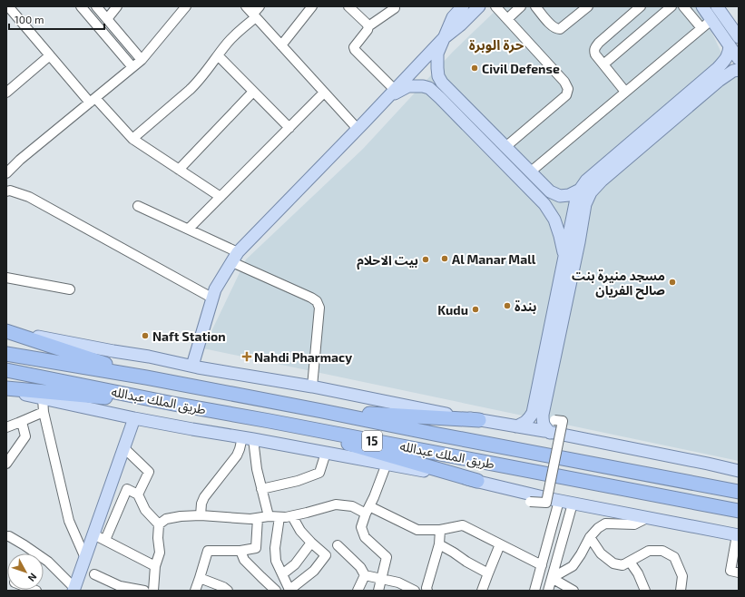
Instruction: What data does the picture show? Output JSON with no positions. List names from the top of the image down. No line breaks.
{"streets":{"highway":["طريق الملك عبدالله","15"]},"districts":["حرة الوبرة"],"places":{"other":["Civil Defense","Al Manar Mall","بيت الاحلام","مسجد منيرة بنت صالح الفريان","بندة","Kudu","Naft Station"],"health":["Nahdi Pharmacy"]},"scale_bar":"100 m","north":"bottom right"}
